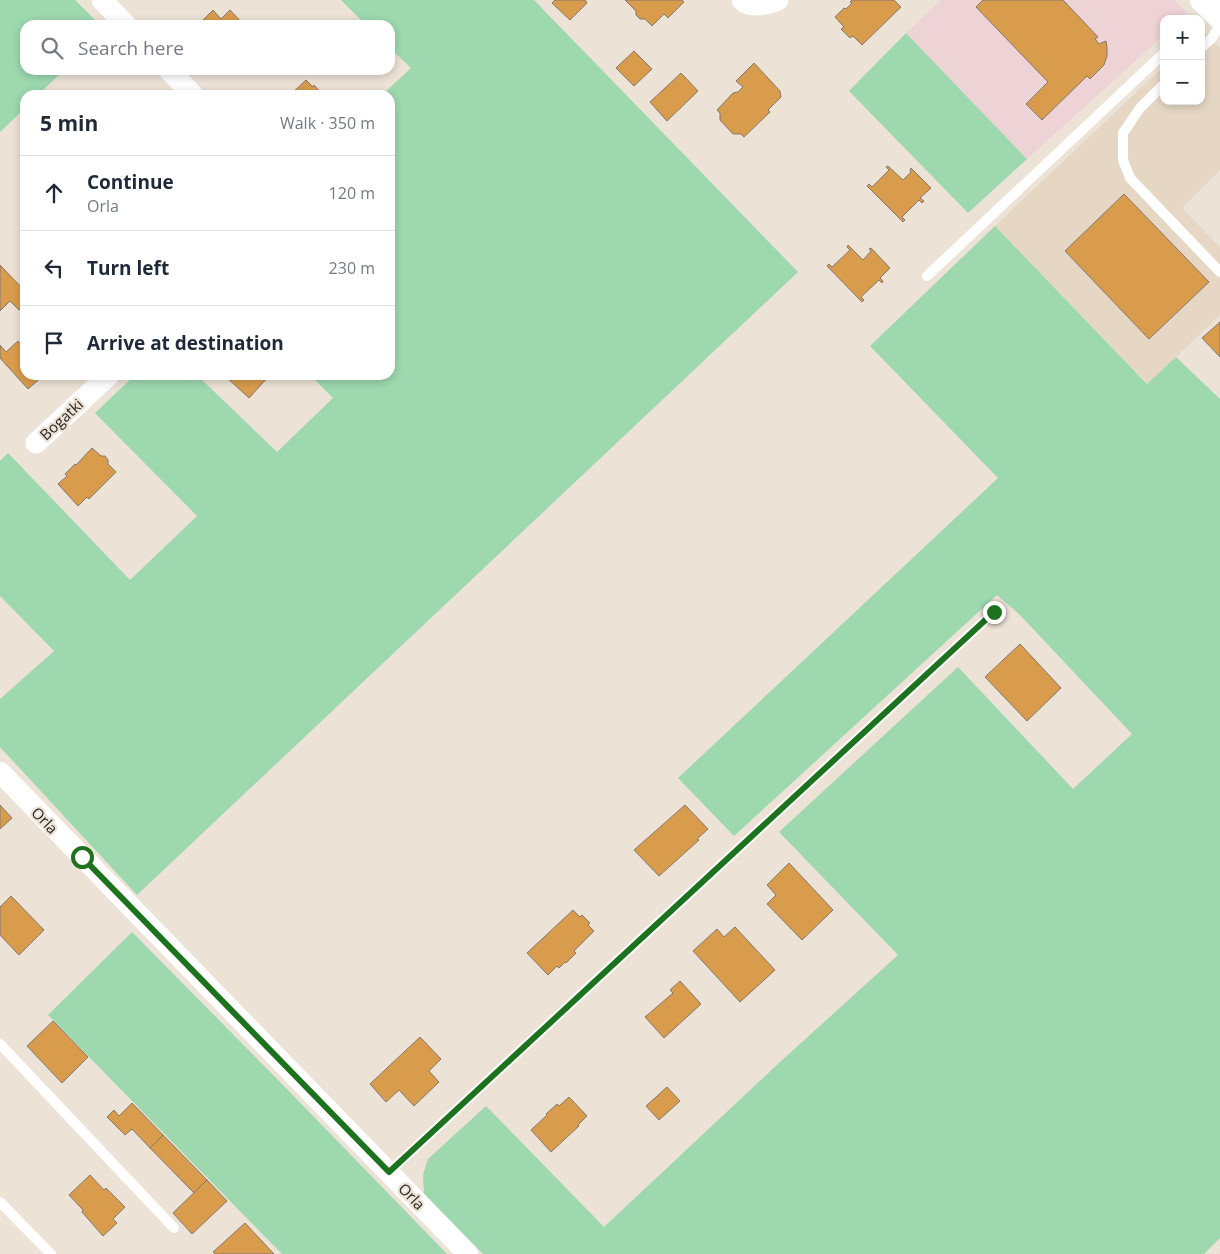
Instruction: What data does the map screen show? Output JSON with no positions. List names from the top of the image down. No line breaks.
{"streets":{"street":["Bogatki","Orla"]},"page":{"map_buttons":["+","−"],"search":"Search here","heading":["5 min","Walk · 350 m"],"list":[["Continue","Orla","120 m"],["Turn left","230 m"],"Arrive at destination"]}}
